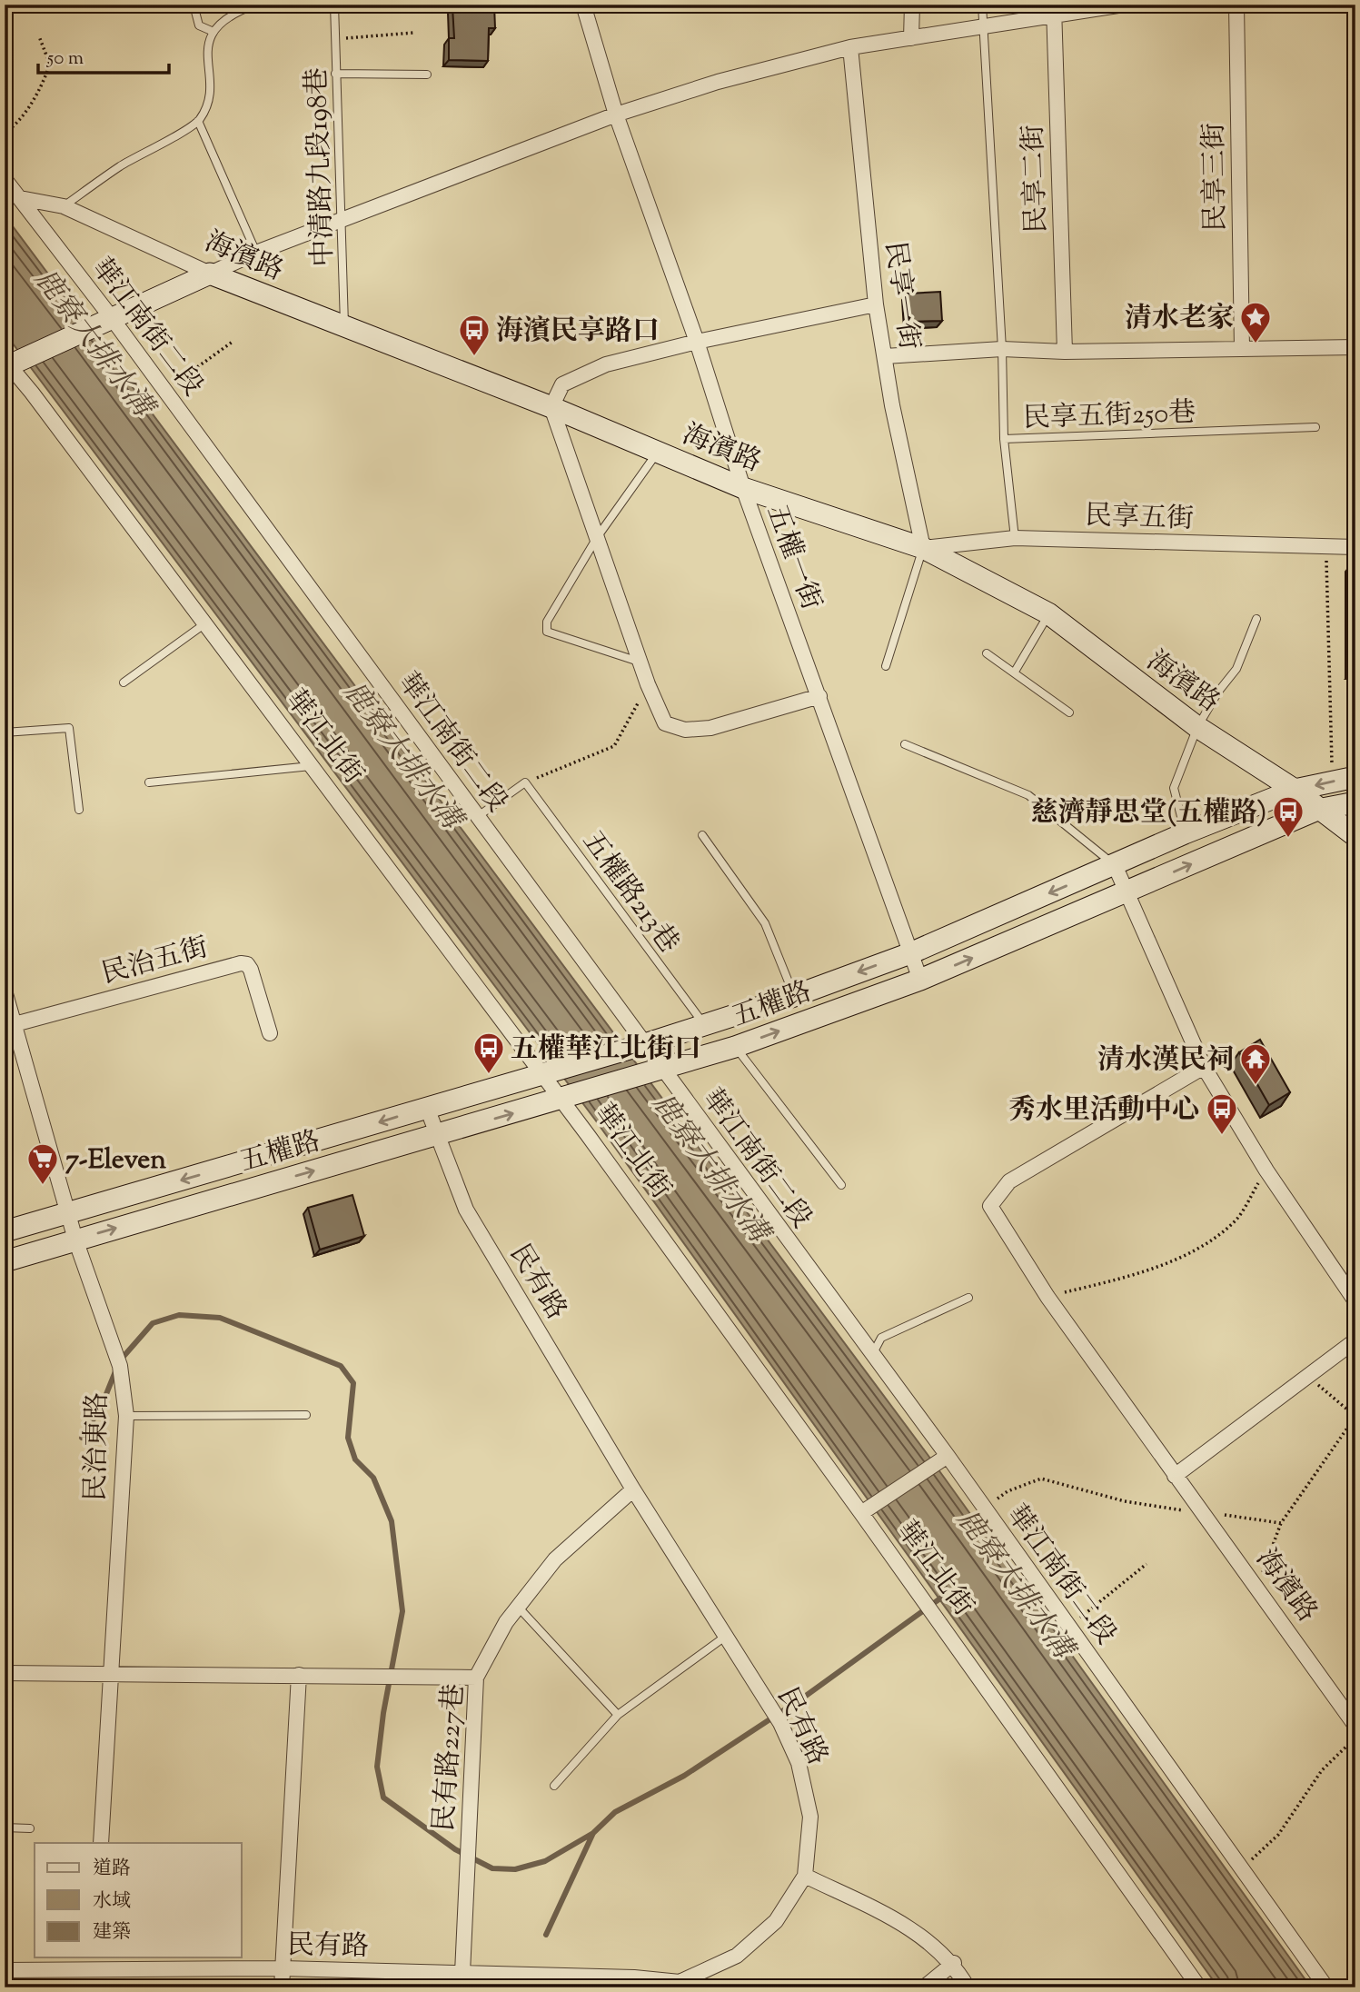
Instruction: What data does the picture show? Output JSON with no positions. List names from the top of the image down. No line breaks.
{"streets":{"street":["民享三街","民享二街","海濱路","民享一街","華江南街二段","民享五街","五權一街","華江北街","民治五街","五權路","民有路","民治東路","民有路227巷"],"lane":["中清路九段198巷","民享五街250巷","五權路213巷"]},"crossings":[["中清路九段198巷","海濱路"],["海濱路","民享一街"],["海濱路","華江南街二段"],["海濱路","民享五街"],["海濱路","五權一街"],["海濱路","五權路"],["民享一街","民享五街"],["華江南街二段","五權路"],["民享五街250巷","民享五街"],["五權一街","五權路"],["華江北街","五權路"],["五權路213巷","五權路"],["民治五街","民治東路"],["五權路","民有路"],["五權路","民治東路"],["民有路","民有路227巷"]],"water":["鹿寮大排水溝"],"places":{"place":["清水老家"],"bus stop":["海濱民享路口","慈濟靜思堂(五權路)","五權華江北街口","秀水里活動中心"],"temple":["清水漢民祠"],"supermarket":["7-Eleven"]},"legend":["道路","水域","建築"],"scale_bar":"50 m"}
